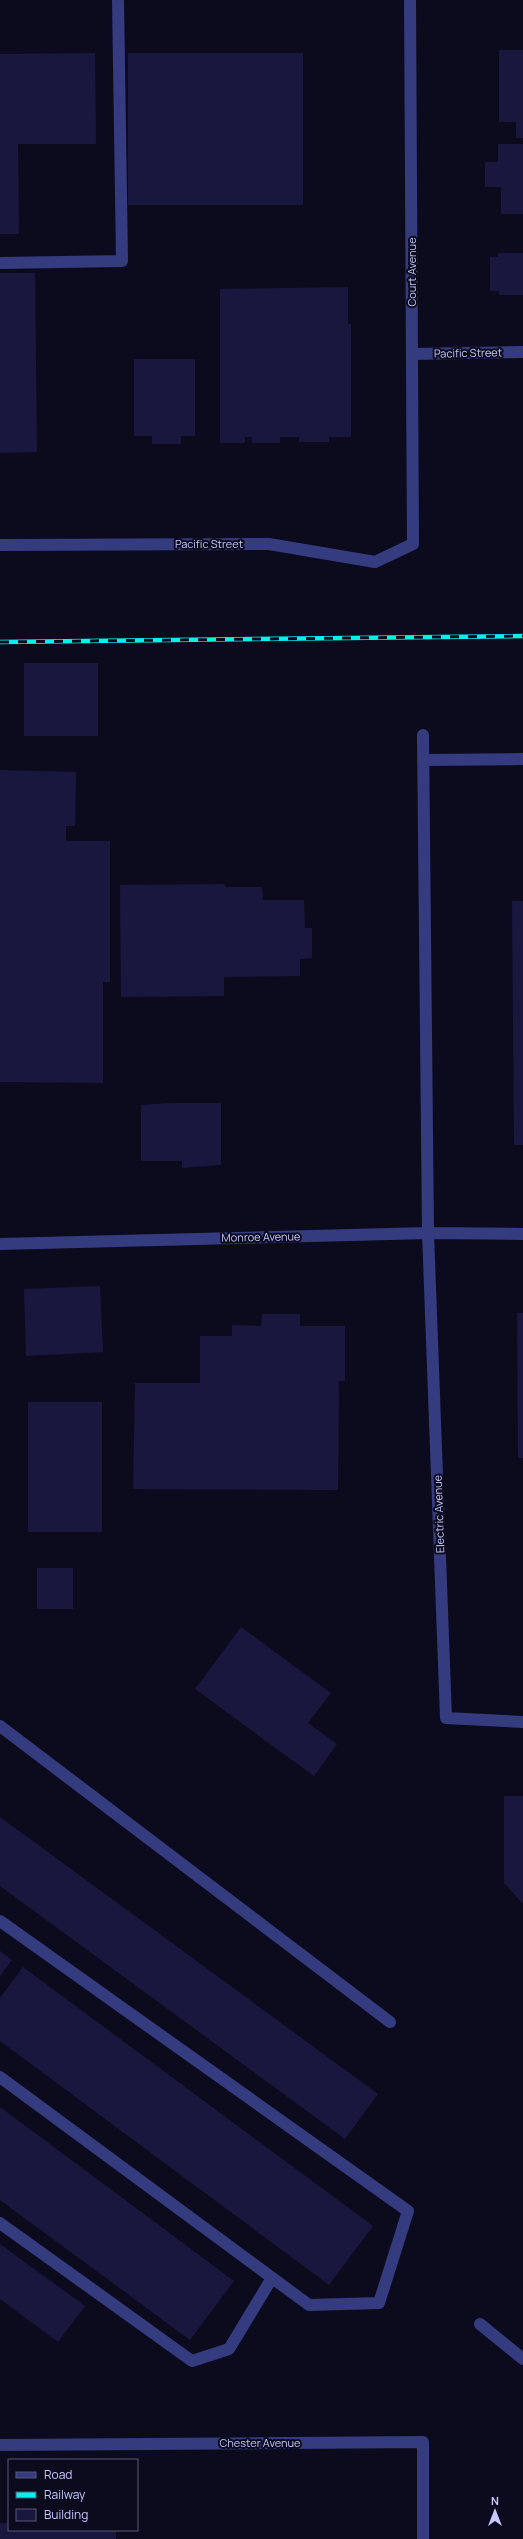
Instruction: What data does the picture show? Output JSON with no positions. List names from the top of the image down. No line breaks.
{"streets":{"street":["Court Avenue","Pacific Street","Monroe Avenue","Electric Avenue","Chester Avenue"]},"crossings":[["Court Avenue","Pacific Street"],["Monroe Avenue","Electric Avenue"]],"legend":["Road","Railway","Building"],"north":"top"}
